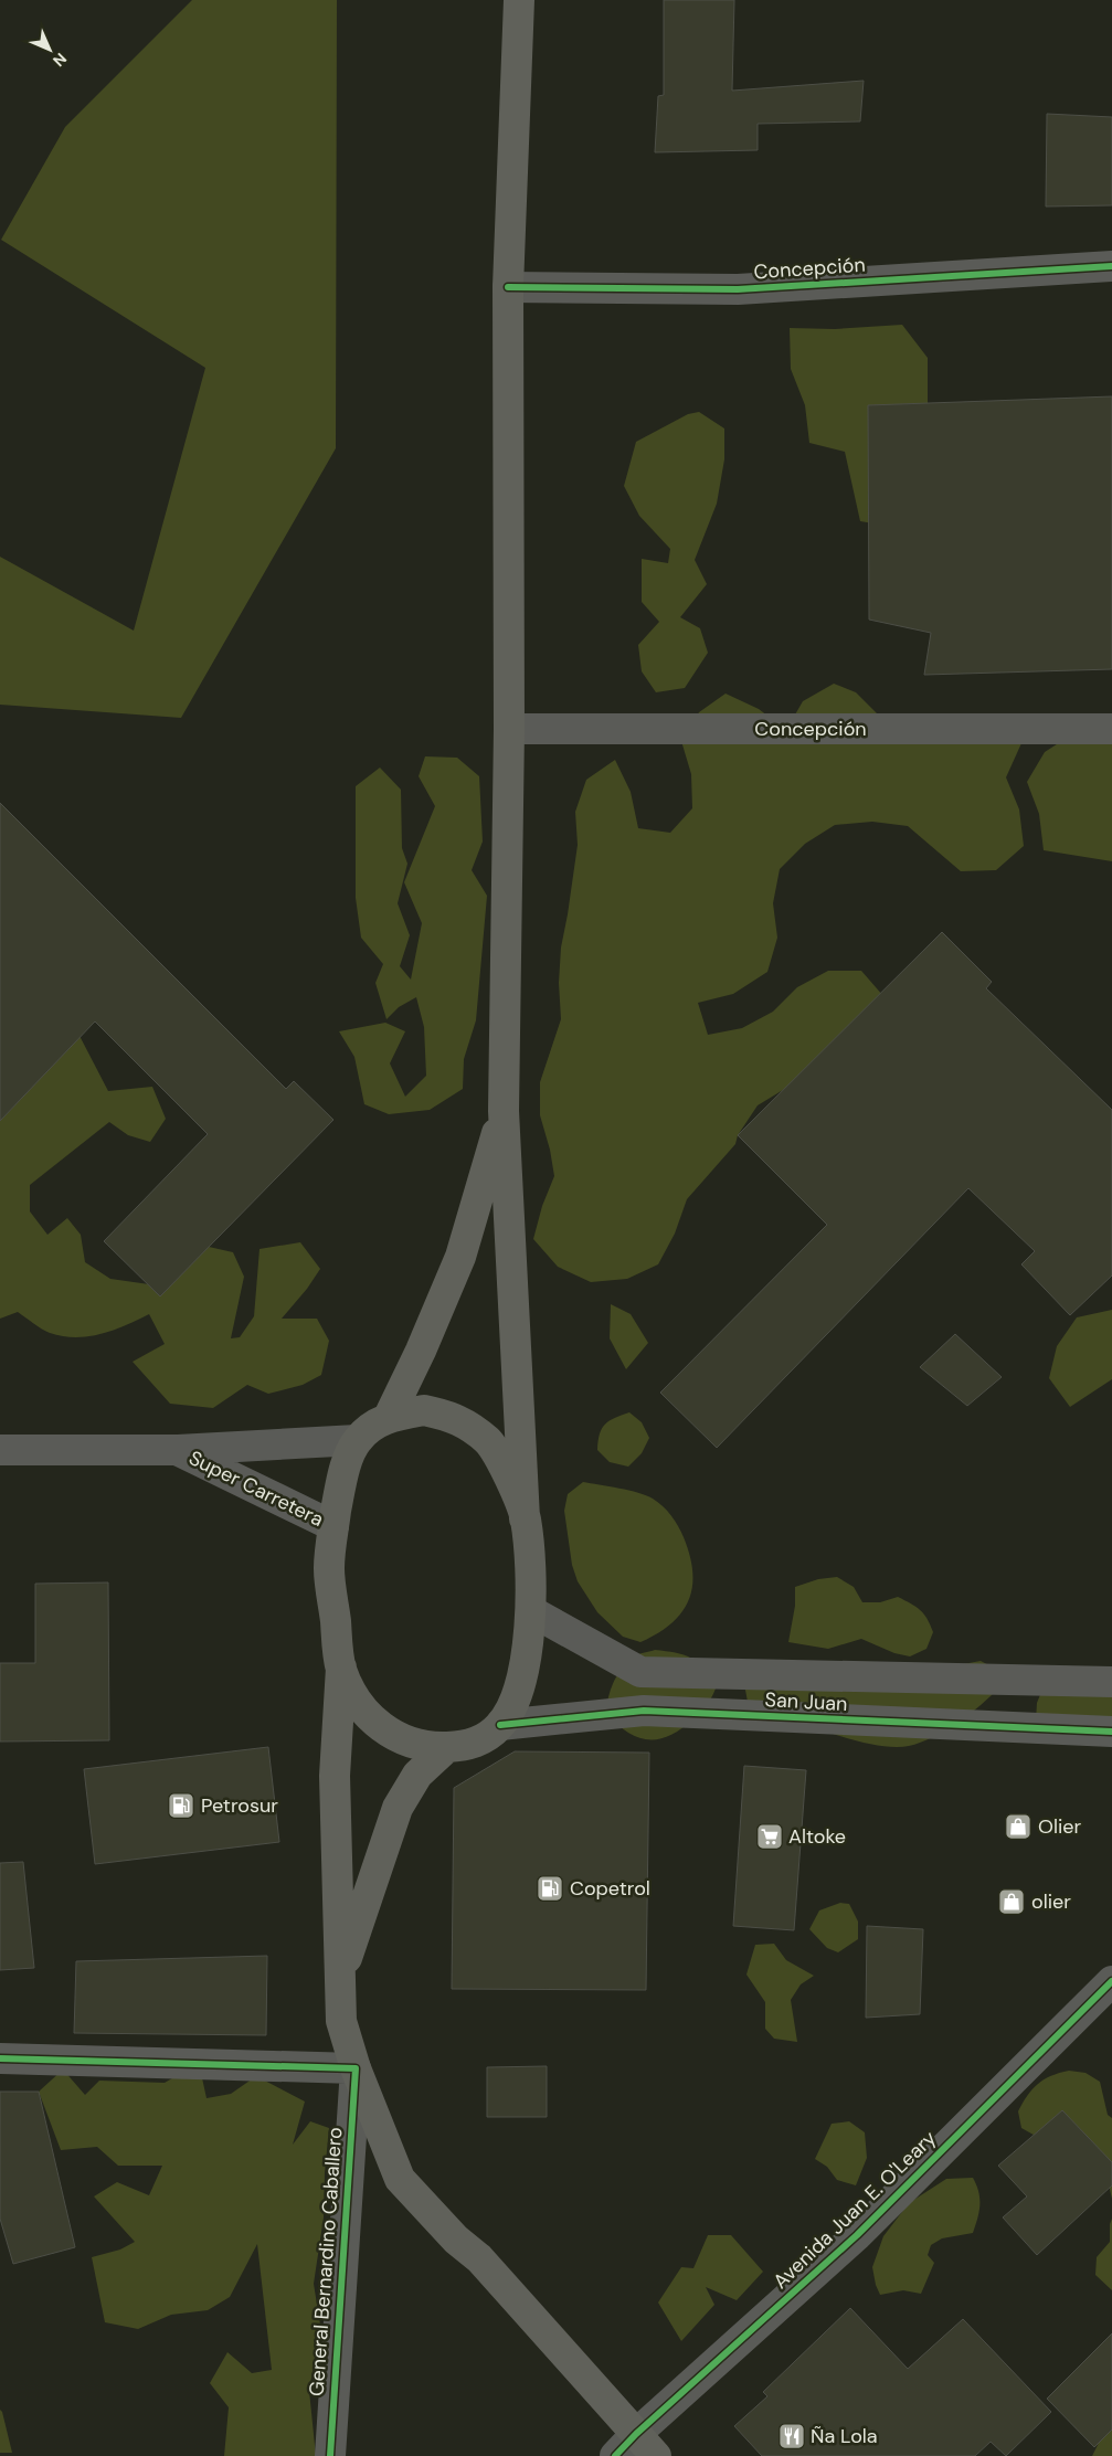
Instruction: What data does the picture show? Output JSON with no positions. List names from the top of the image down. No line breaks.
{"streets":{"street":["Concepción","Super Carretera","San Juan","Avenida Juan E. O'Leary","General Bernardino Caballero"]},"places":{"fuel station":["Petrosur","Copetrol"],"shop":["Olier","olier"],"supermarket":["Altoke"],"restaurant":["Ña Lola"]},"north":"bottom right"}
